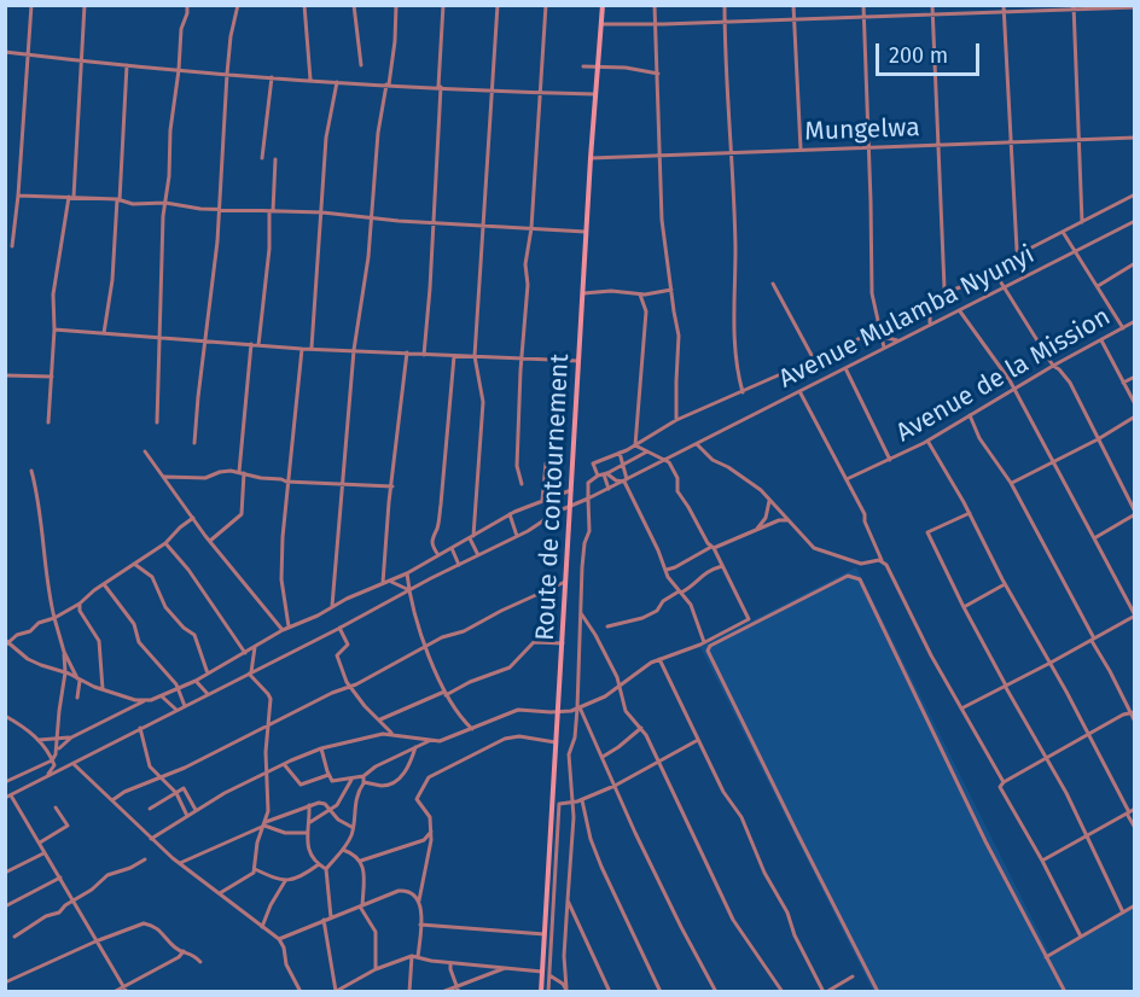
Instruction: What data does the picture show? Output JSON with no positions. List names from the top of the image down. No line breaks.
{"streets":{"street":["Mungelwa","Avenue Mulamba Nyunyi","Avenue de la Mission","Route de contournement"]},"crossings":[["Mungelwa","Route de contournement"]],"scale_bar":"200 m"}
